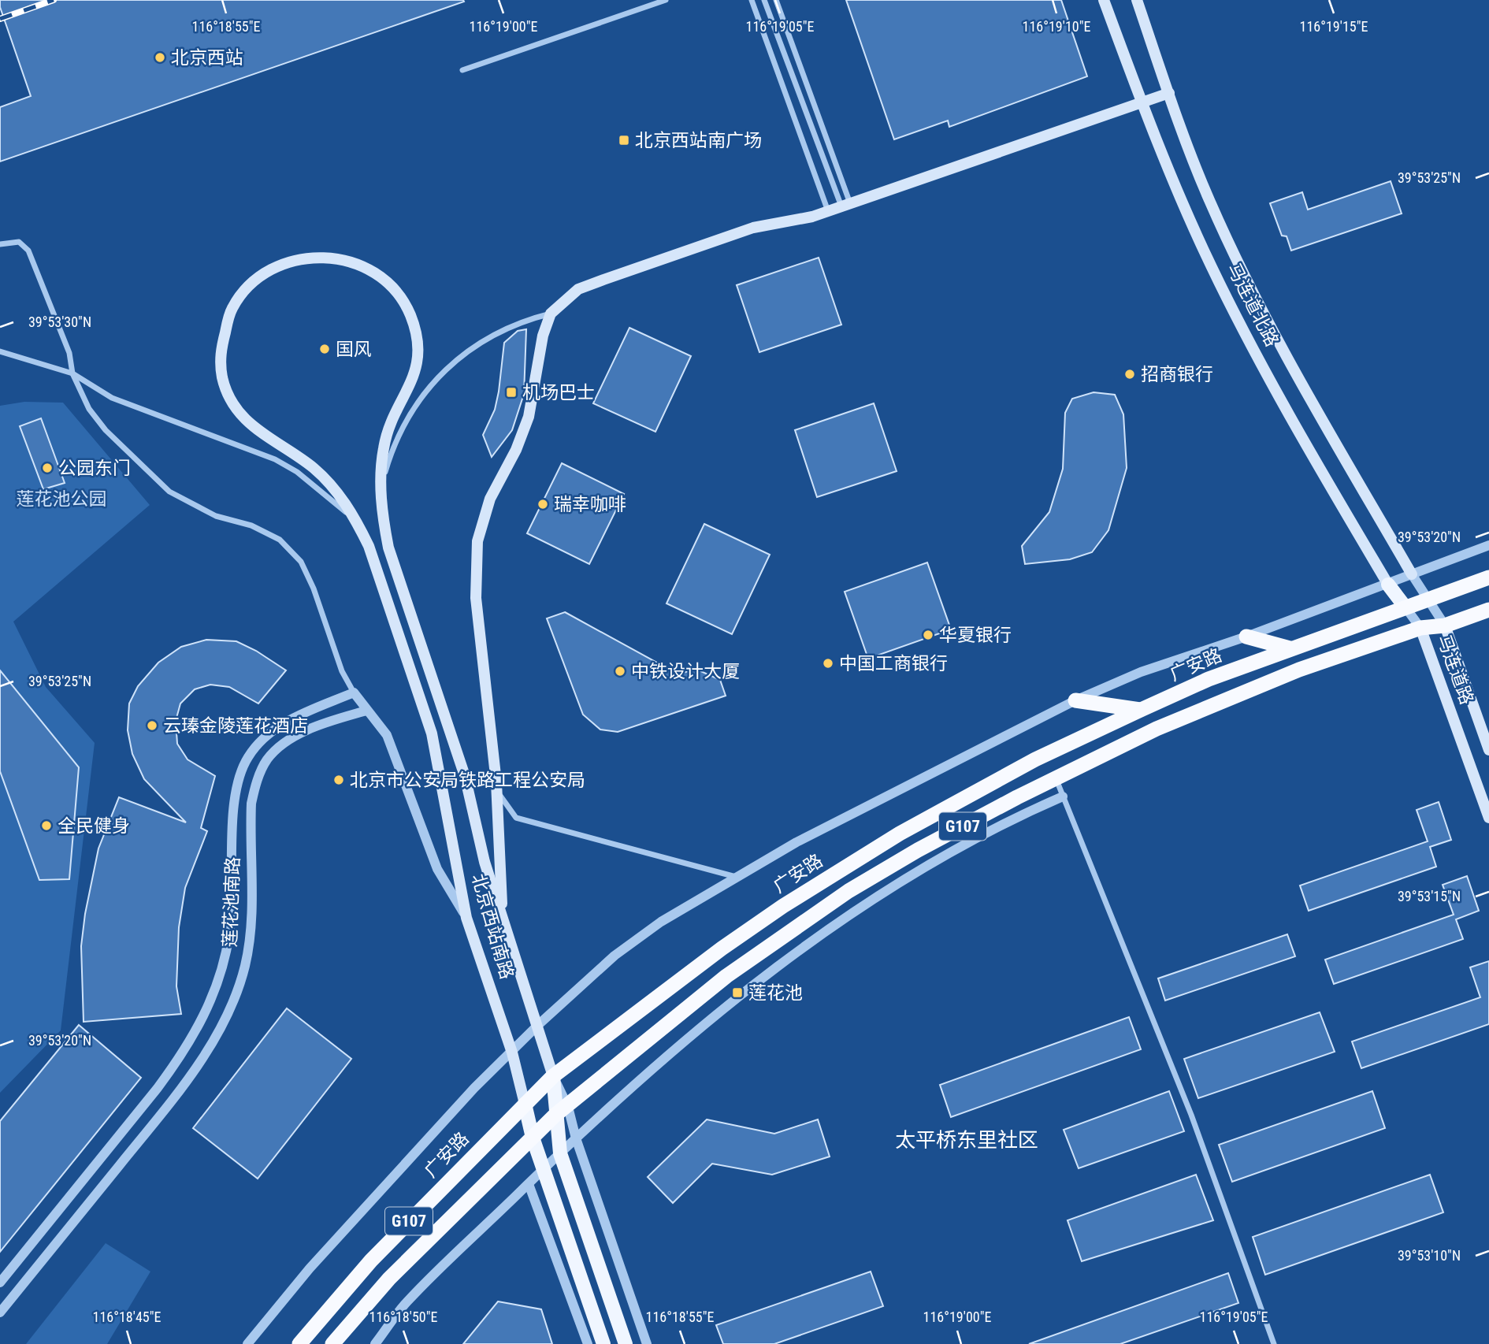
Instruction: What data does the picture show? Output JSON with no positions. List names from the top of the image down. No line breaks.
{"streets":{"highway":["广安路","G107"],"main road":["马连道北路","马连道路","北京西站南路"],"street":["莲花池南路"]},"crossings":[["马连道北路","广安路"],["马连道北路","马连道路"],["广安路","北京西站南路"],["马连道路","G107"],["G107","北京西站南路"]],"districts":["太平桥东里社区"],"parks":["莲花池公园"],"places":{"other":["北京西站","国风","招商银行","公园东门","瑞幸咖啡","华夏银行","中国工商银行","中铁设计大厦","云瑧金陵莲花酒店","北京市公安局铁路工程公安局","全民健身"],"transit":["北京西站南广场","机场巴士","莲花池"]},"coordinates":["116°18'55\"E","116°19'00\"E","116°19'05\"E","116°19'10\"E","116°19'15\"E","39°53'25\"N","39°53'30\"N","39°53'20\"N","39°53'15\"N","39°53'10\"N","116°18'45\"E","116°18'50\"E"]}
